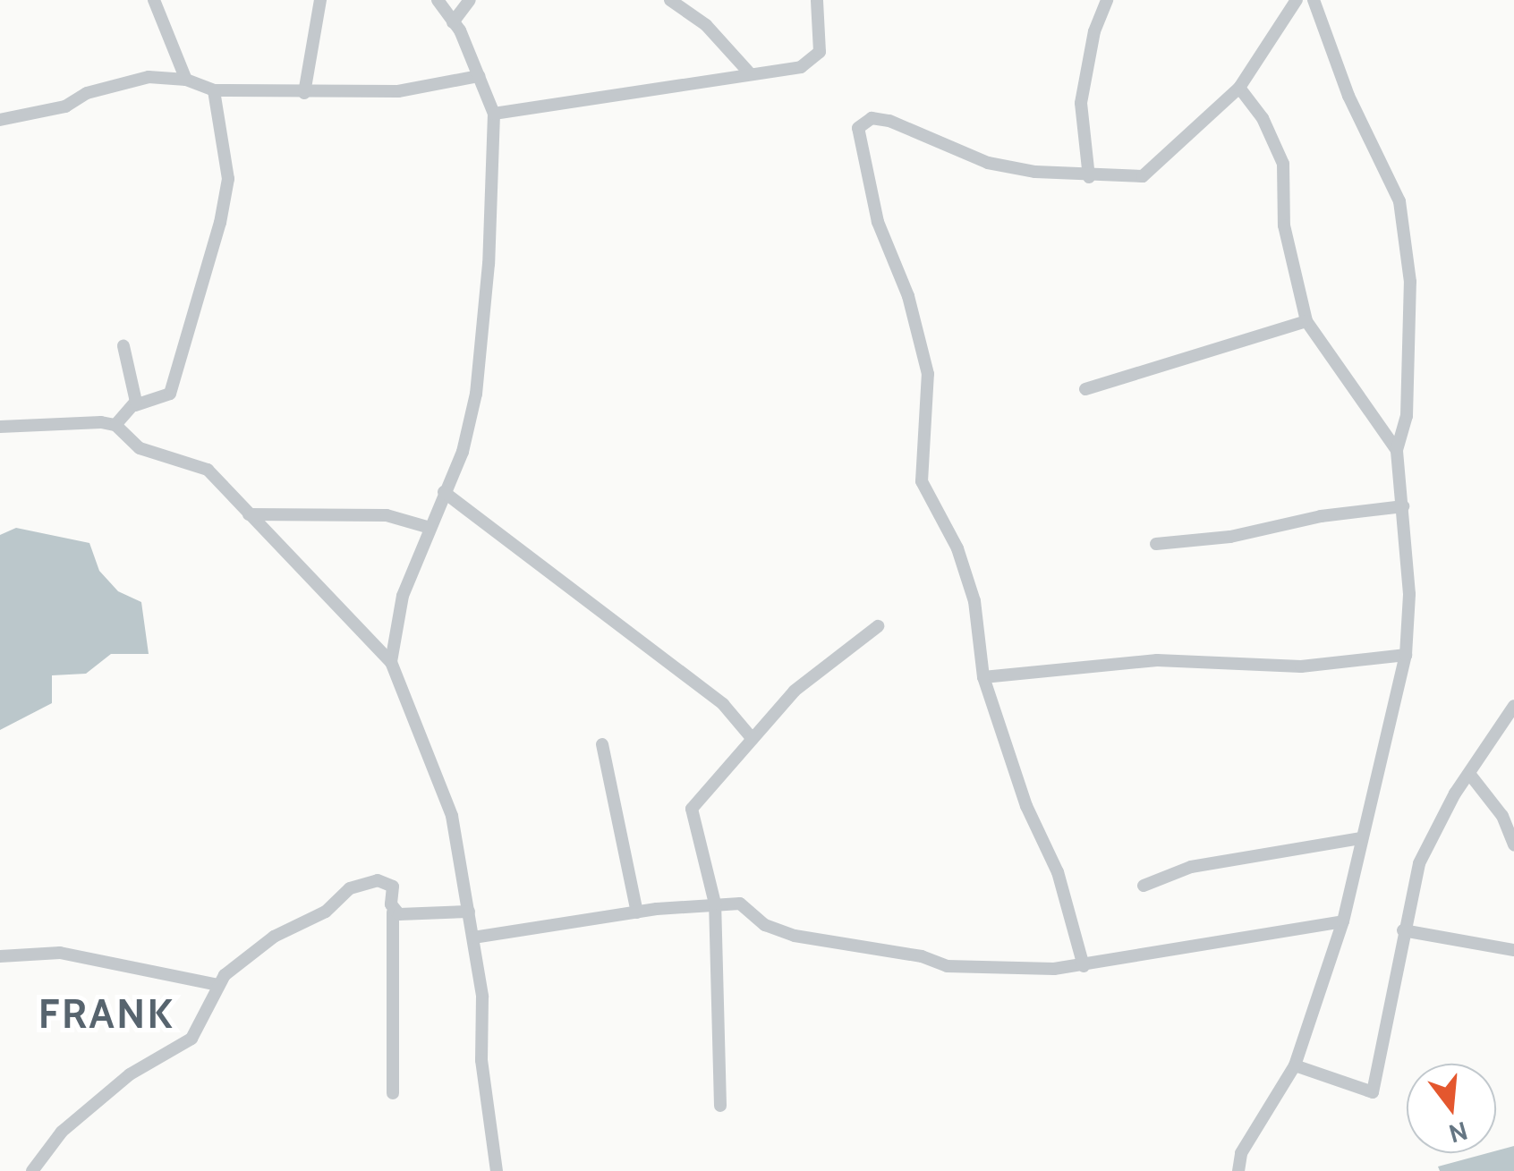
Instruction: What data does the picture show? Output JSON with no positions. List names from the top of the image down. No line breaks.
{"districts":["FRANK"],"north":"bottom"}
